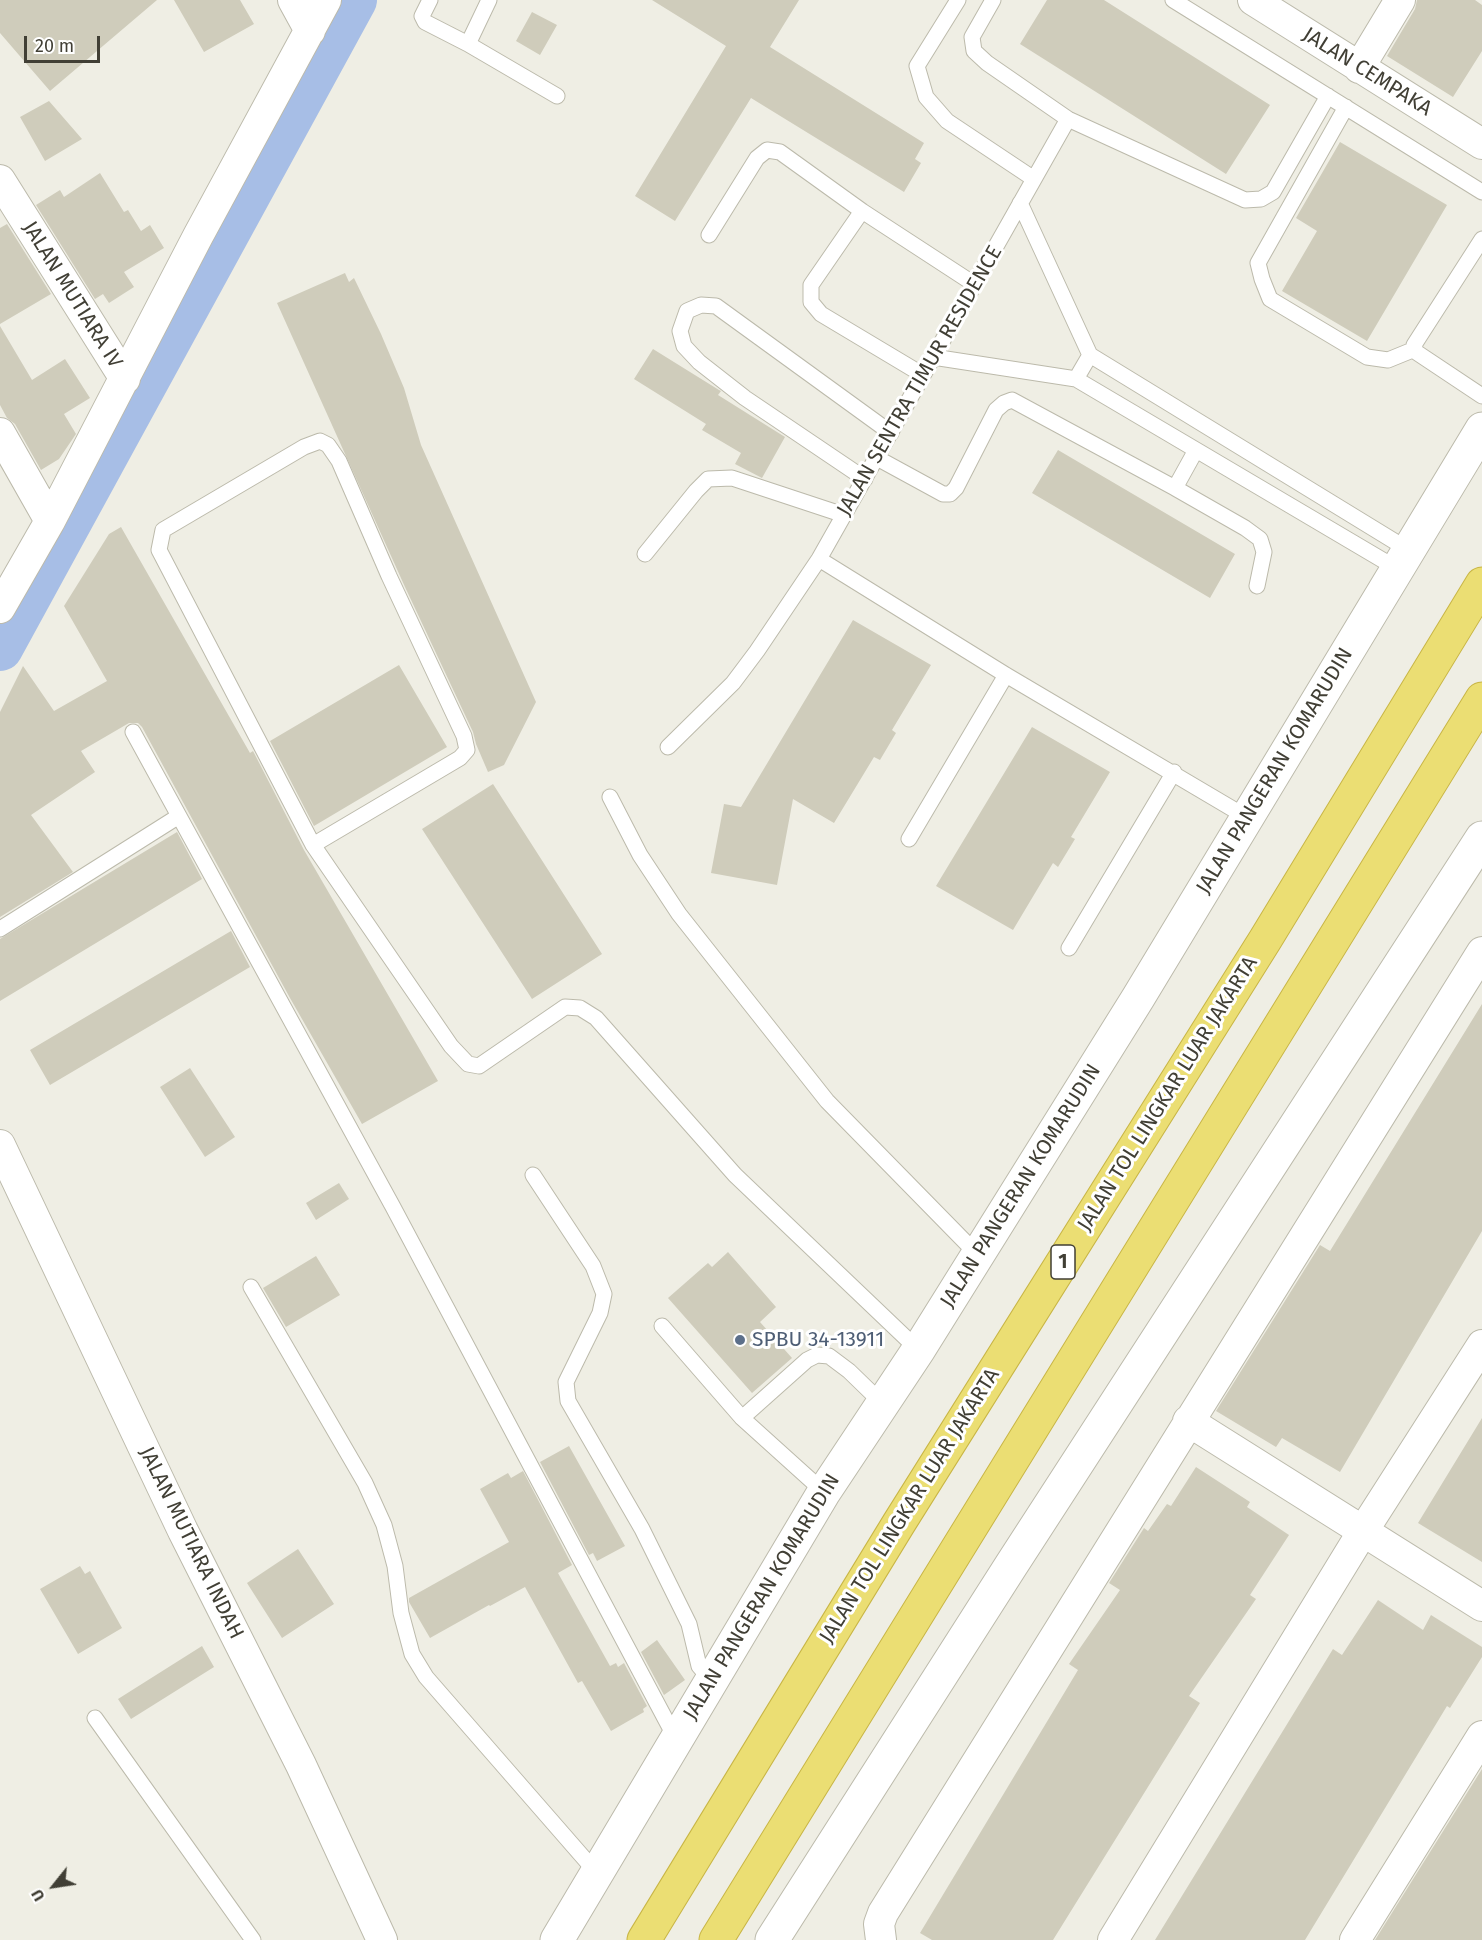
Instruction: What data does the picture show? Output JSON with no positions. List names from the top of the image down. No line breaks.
{"streets":{"highway":["JALAN TOL LINGKAR LUAR JAKARTA","1"],"street":["JALAN CEMPAKA","JALAN MUTIARA IV","JALAN PANGERAN KOMARUDIN","JALAN MUTIARA INDAH"],"lane":["JALAN SENTRA TIMUR RESIDENCE"]},"places":["SPBU 34-13911"],"scale_bar":"20 m","north":"bottom left"}
